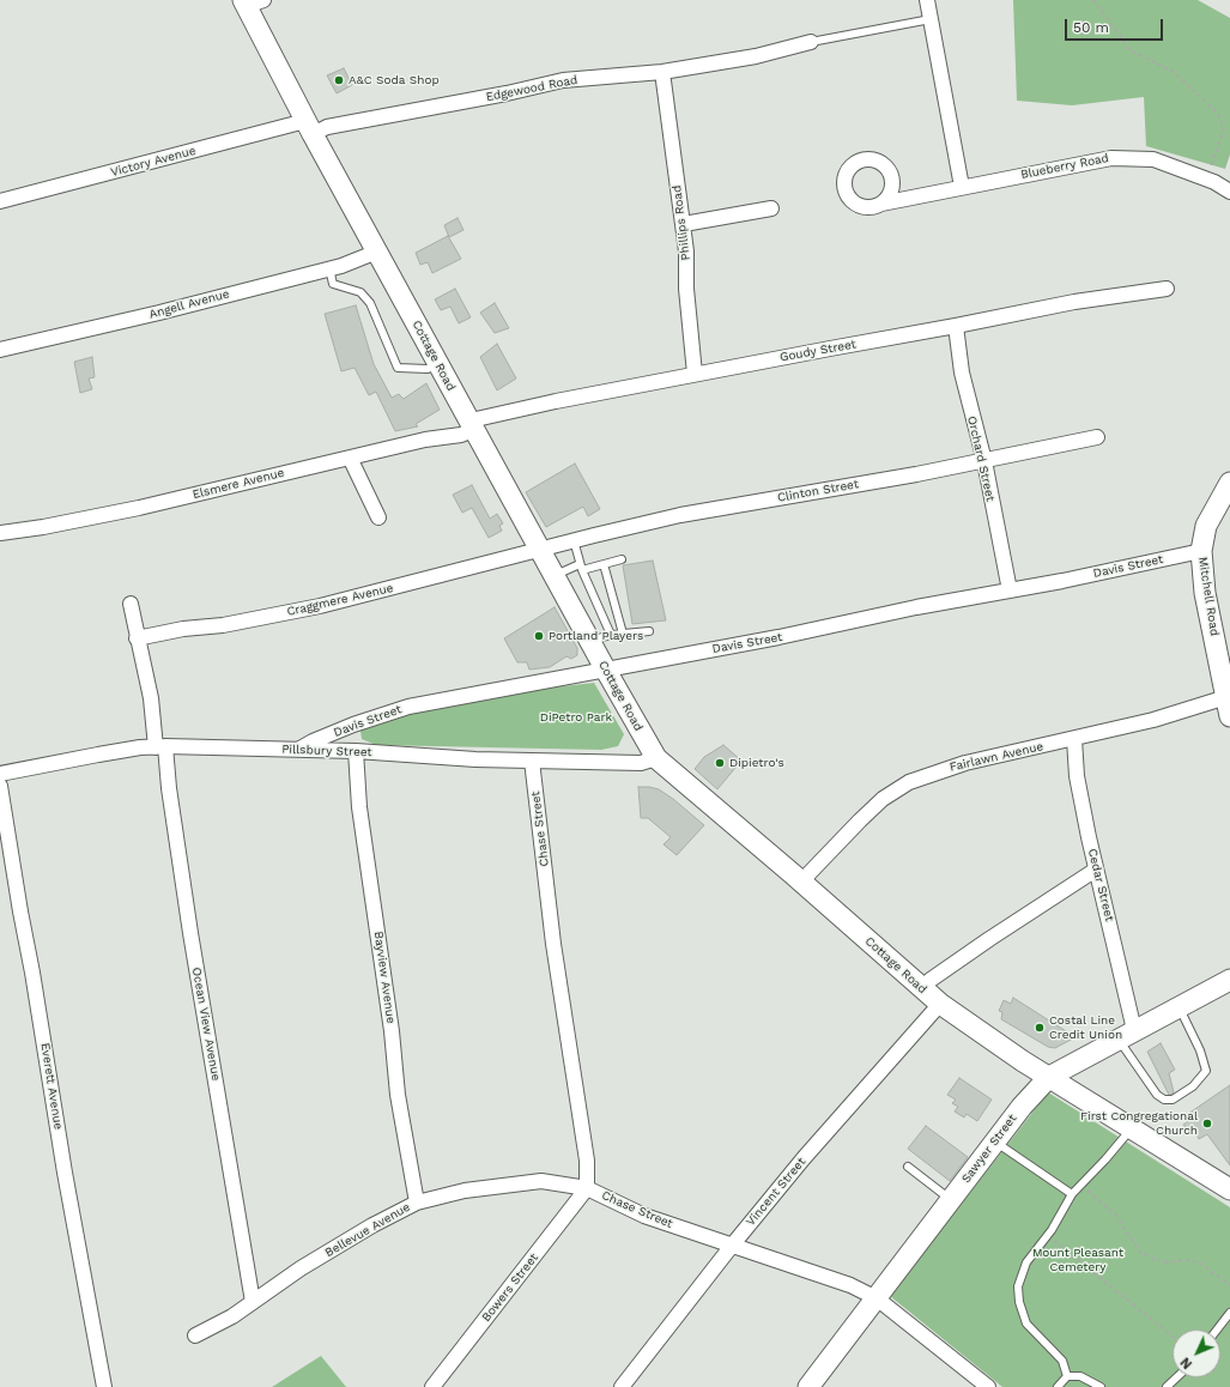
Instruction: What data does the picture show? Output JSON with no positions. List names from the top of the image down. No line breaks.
{"streets":{"street":["Edgewood Road","Victory Avenue","Blueberry Road","Phillips Road","Angell Avenue","Goudy Street","Cottage Road","Orchard Street","Elsmere Avenue","Clinton Street","Davis Street","Mitchell Road","Craggmere Avenue","Pillsbury Street","Fairlawn Avenue","Chase Street","Cedar Street","Bayview Avenue","Ocean View Avenue","Everett Avenue","Sawyer Street","Vincent Street","Bellevue Avenue","Bowers Street"]},"crossings":[["Edgewood Road","Victory Avenue"],["Edgewood Road","Phillips Road"],["Edgewood Road","Cottage Road"],["Victory Avenue","Cottage Road"],["Phillips Road","Goudy Street"],["Angell Avenue","Cottage Road"],["Goudy Street","Cottage Road"],["Goudy Street","Orchard Street"],["Goudy Street","Elsmere Avenue"],["Cottage Road","Elsmere Avenue"],["Cottage Road","Clinton Street"],["Cottage Road","Davis Street"],["Cottage Road","Craggmere Avenue"],["Cottage Road","Pillsbury Street"],["Cottage Road","Fairlawn Avenue"],["Cottage Road","Sawyer Street"],["Cottage Road","Vincent Street"],["Orchard Street","Clinton Street"],["Orchard Street","Davis Street"],["Clinton Street","Craggmere Avenue"],["Davis Street","Mitchell Road"],["Davis Street","Pillsbury Street"],["Mitchell Road","Fairlawn Avenue"],["Craggmere Avenue","Ocean View Avenue"],["Pillsbury Street","Chase Street"],["Pillsbury Street","Bayview Avenue"],["Pillsbury Street","Ocean View Avenue"],["Fairlawn Avenue","Cedar Street"],["Chase Street","Sawyer Street"],["Chase Street","Vincent Street"],["Chase Street","Bellevue Avenue"],["Chase Street","Bowers Street"],["Cedar Street","Sawyer Street"],["Bayview Avenue","Bellevue Avenue"],["Ocean View Avenue","Bellevue Avenue"],["Bellevue Avenue","Bowers Street"]],"parks":["DiPetro Park","Mount Pleasant Cemetery"],"places":["A&C Soda Shop","Portland Players","Dipietro's","Costal Line Credit Union","First Congregational Church"],"scale_bar":"50 m","north":"bottom left"}
